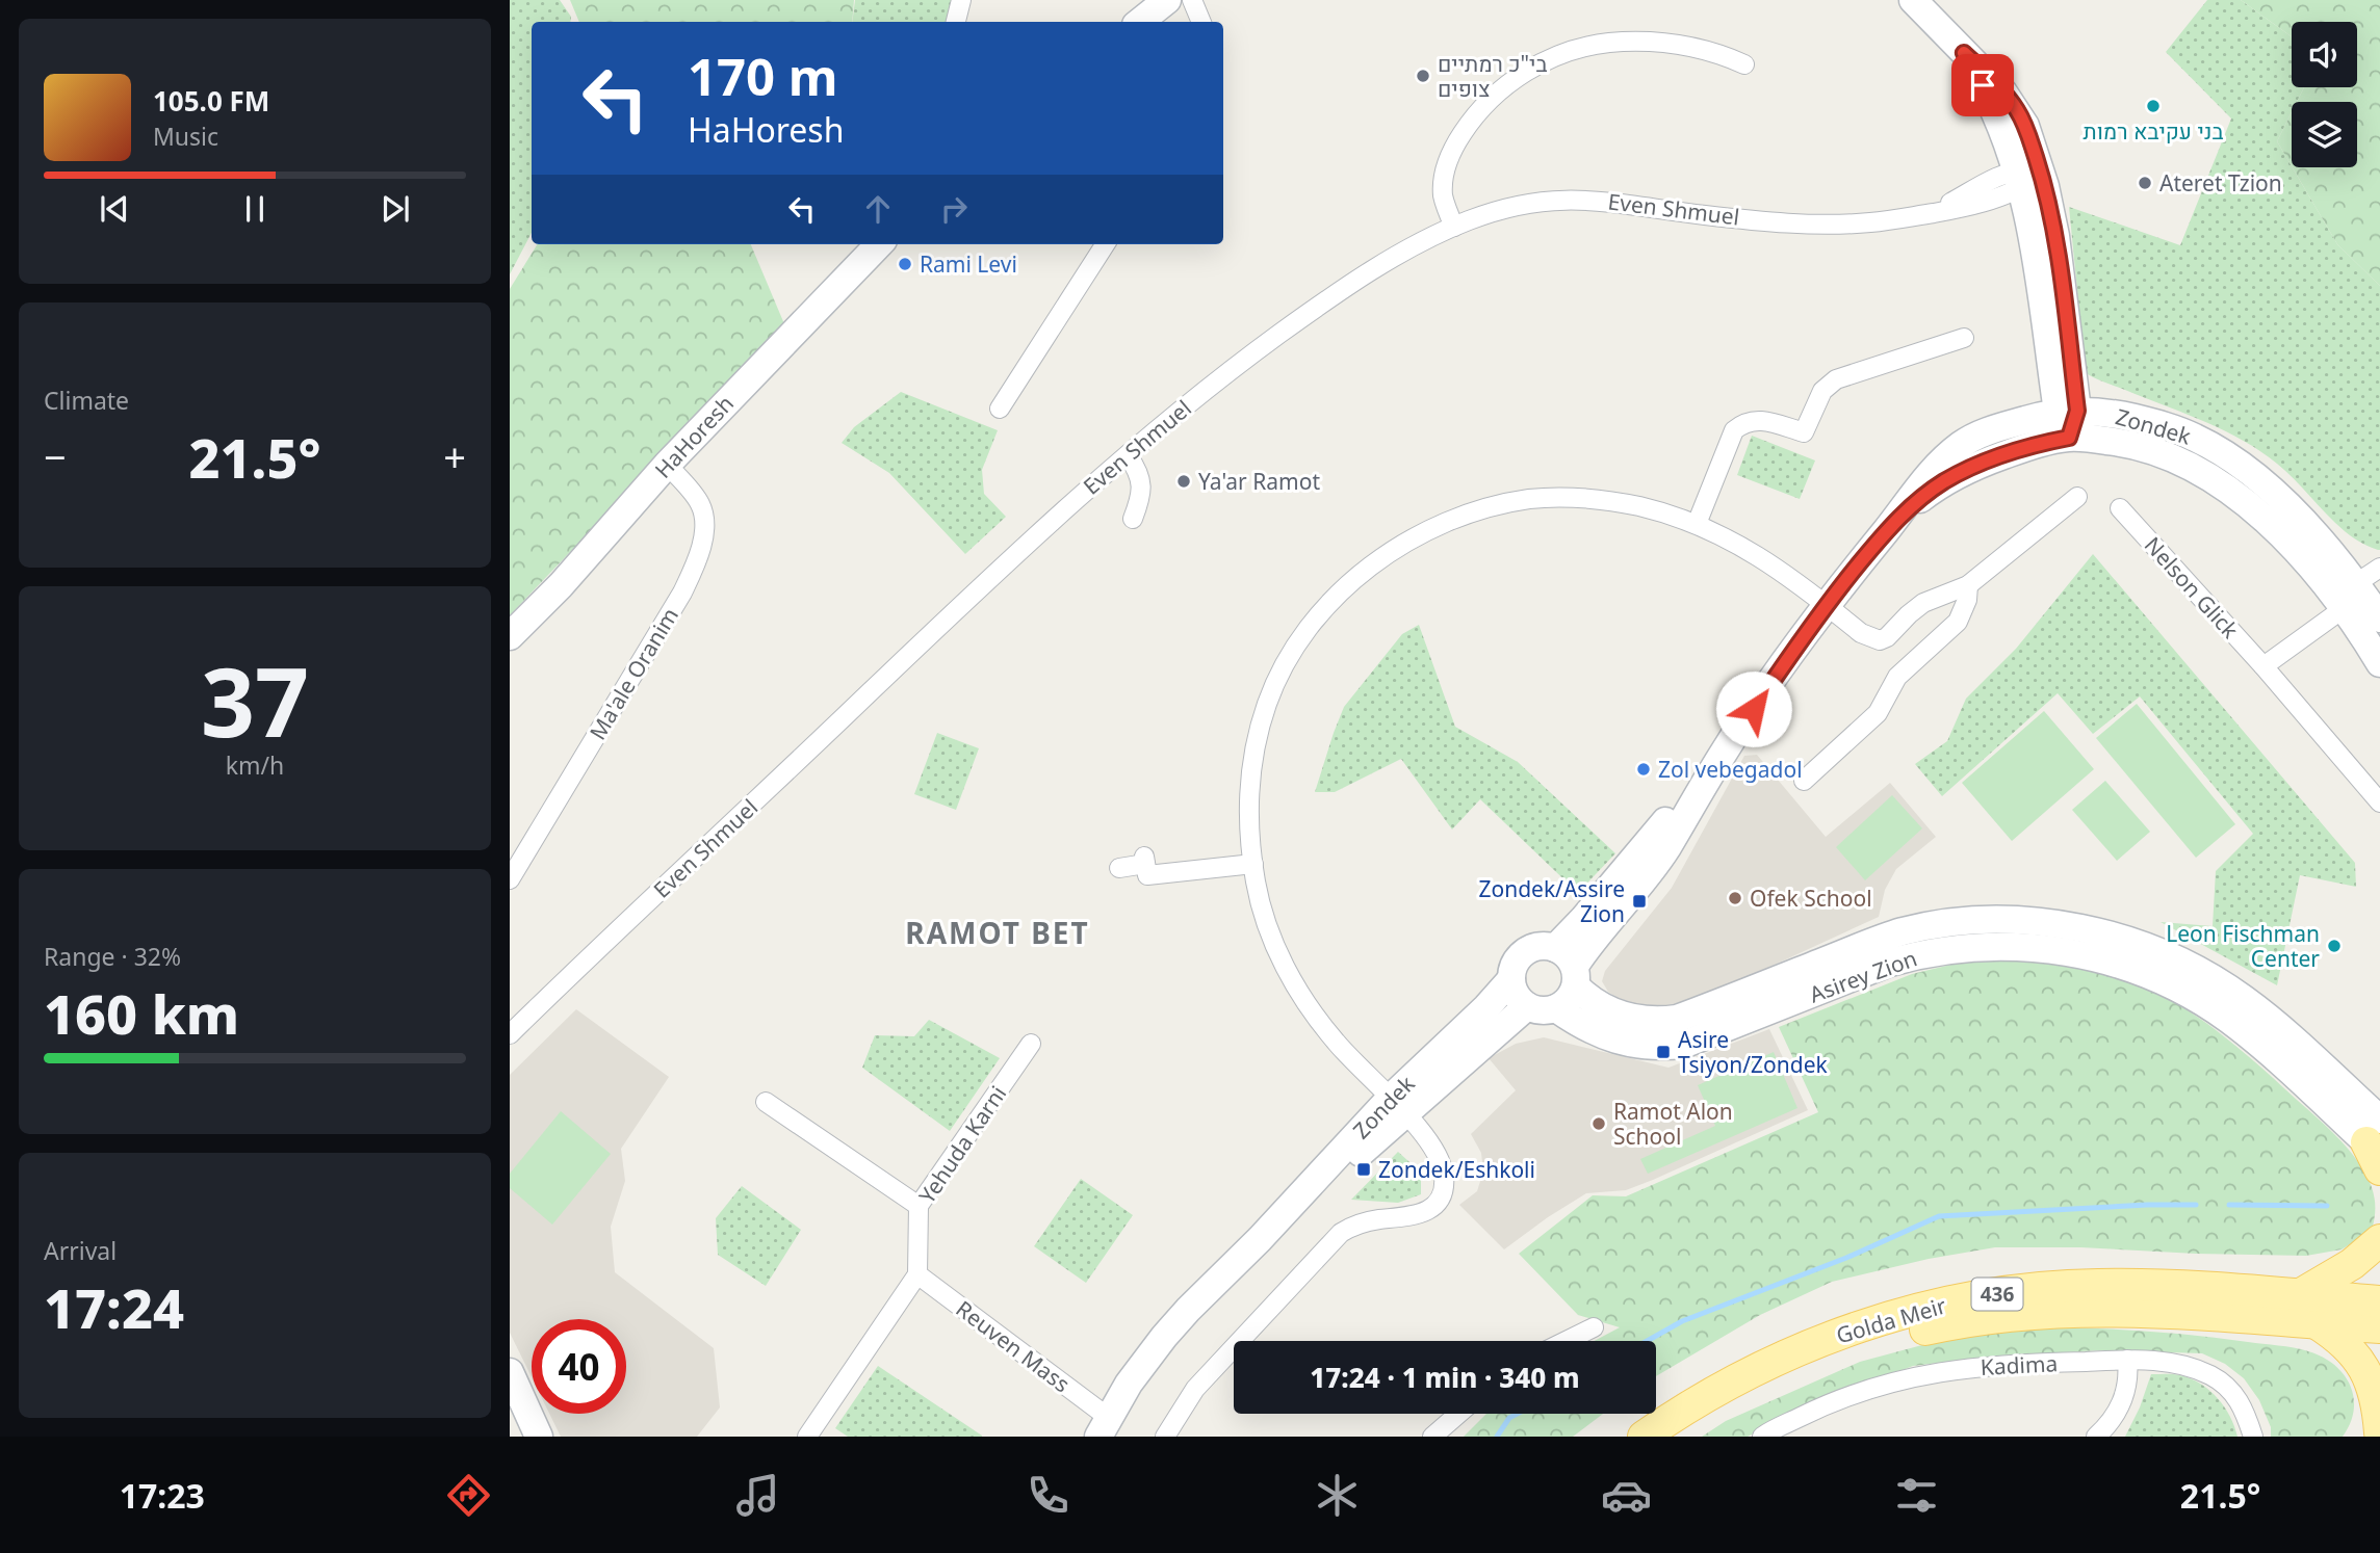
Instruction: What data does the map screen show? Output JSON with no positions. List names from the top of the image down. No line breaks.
{"streets":{"main road":["436","Golda Meir"],"street":["Even Shmuel","Zondek","HaHoresh","Nelson Glick","Ma'ale Oranim","Asirey Zion","Yehuda Karni","Reuven Mass","Kadima"]},"crossings":[["Zondek","Asirey Zion"],["Zondek","Reuven Mass"],["HaHoresh","Ma'ale Oranim"],["Yehuda Karni","Reuven Mass"]],"districts":["RAMOT BET"],"places":{"other":["בי\"כ רמתיים צופים","בני עקיבא רמות","Ateret Tzion","Rami Levi","Ya'ar Ramot","Zol vebegadol","Ofek School","Leon Fischman Center","Ramot Alon School"],"transit":["Zondek/Assire Zion","Asire Tsiyon/Zondek","Zondek/Eshkoli"]},"page":{"turn":["170 m","HaHoresh"],"song":["105.0 FM","Music"],"tile":["Climate",["37","km/h"],["Range · 32%","160 km"],["Arrival","17:24"]],"heat":["−","21.5°","+"],"limit":"40","trip":"17:24 · 1 min · 340 m","tabs":["17:23","21.5°"]}}
